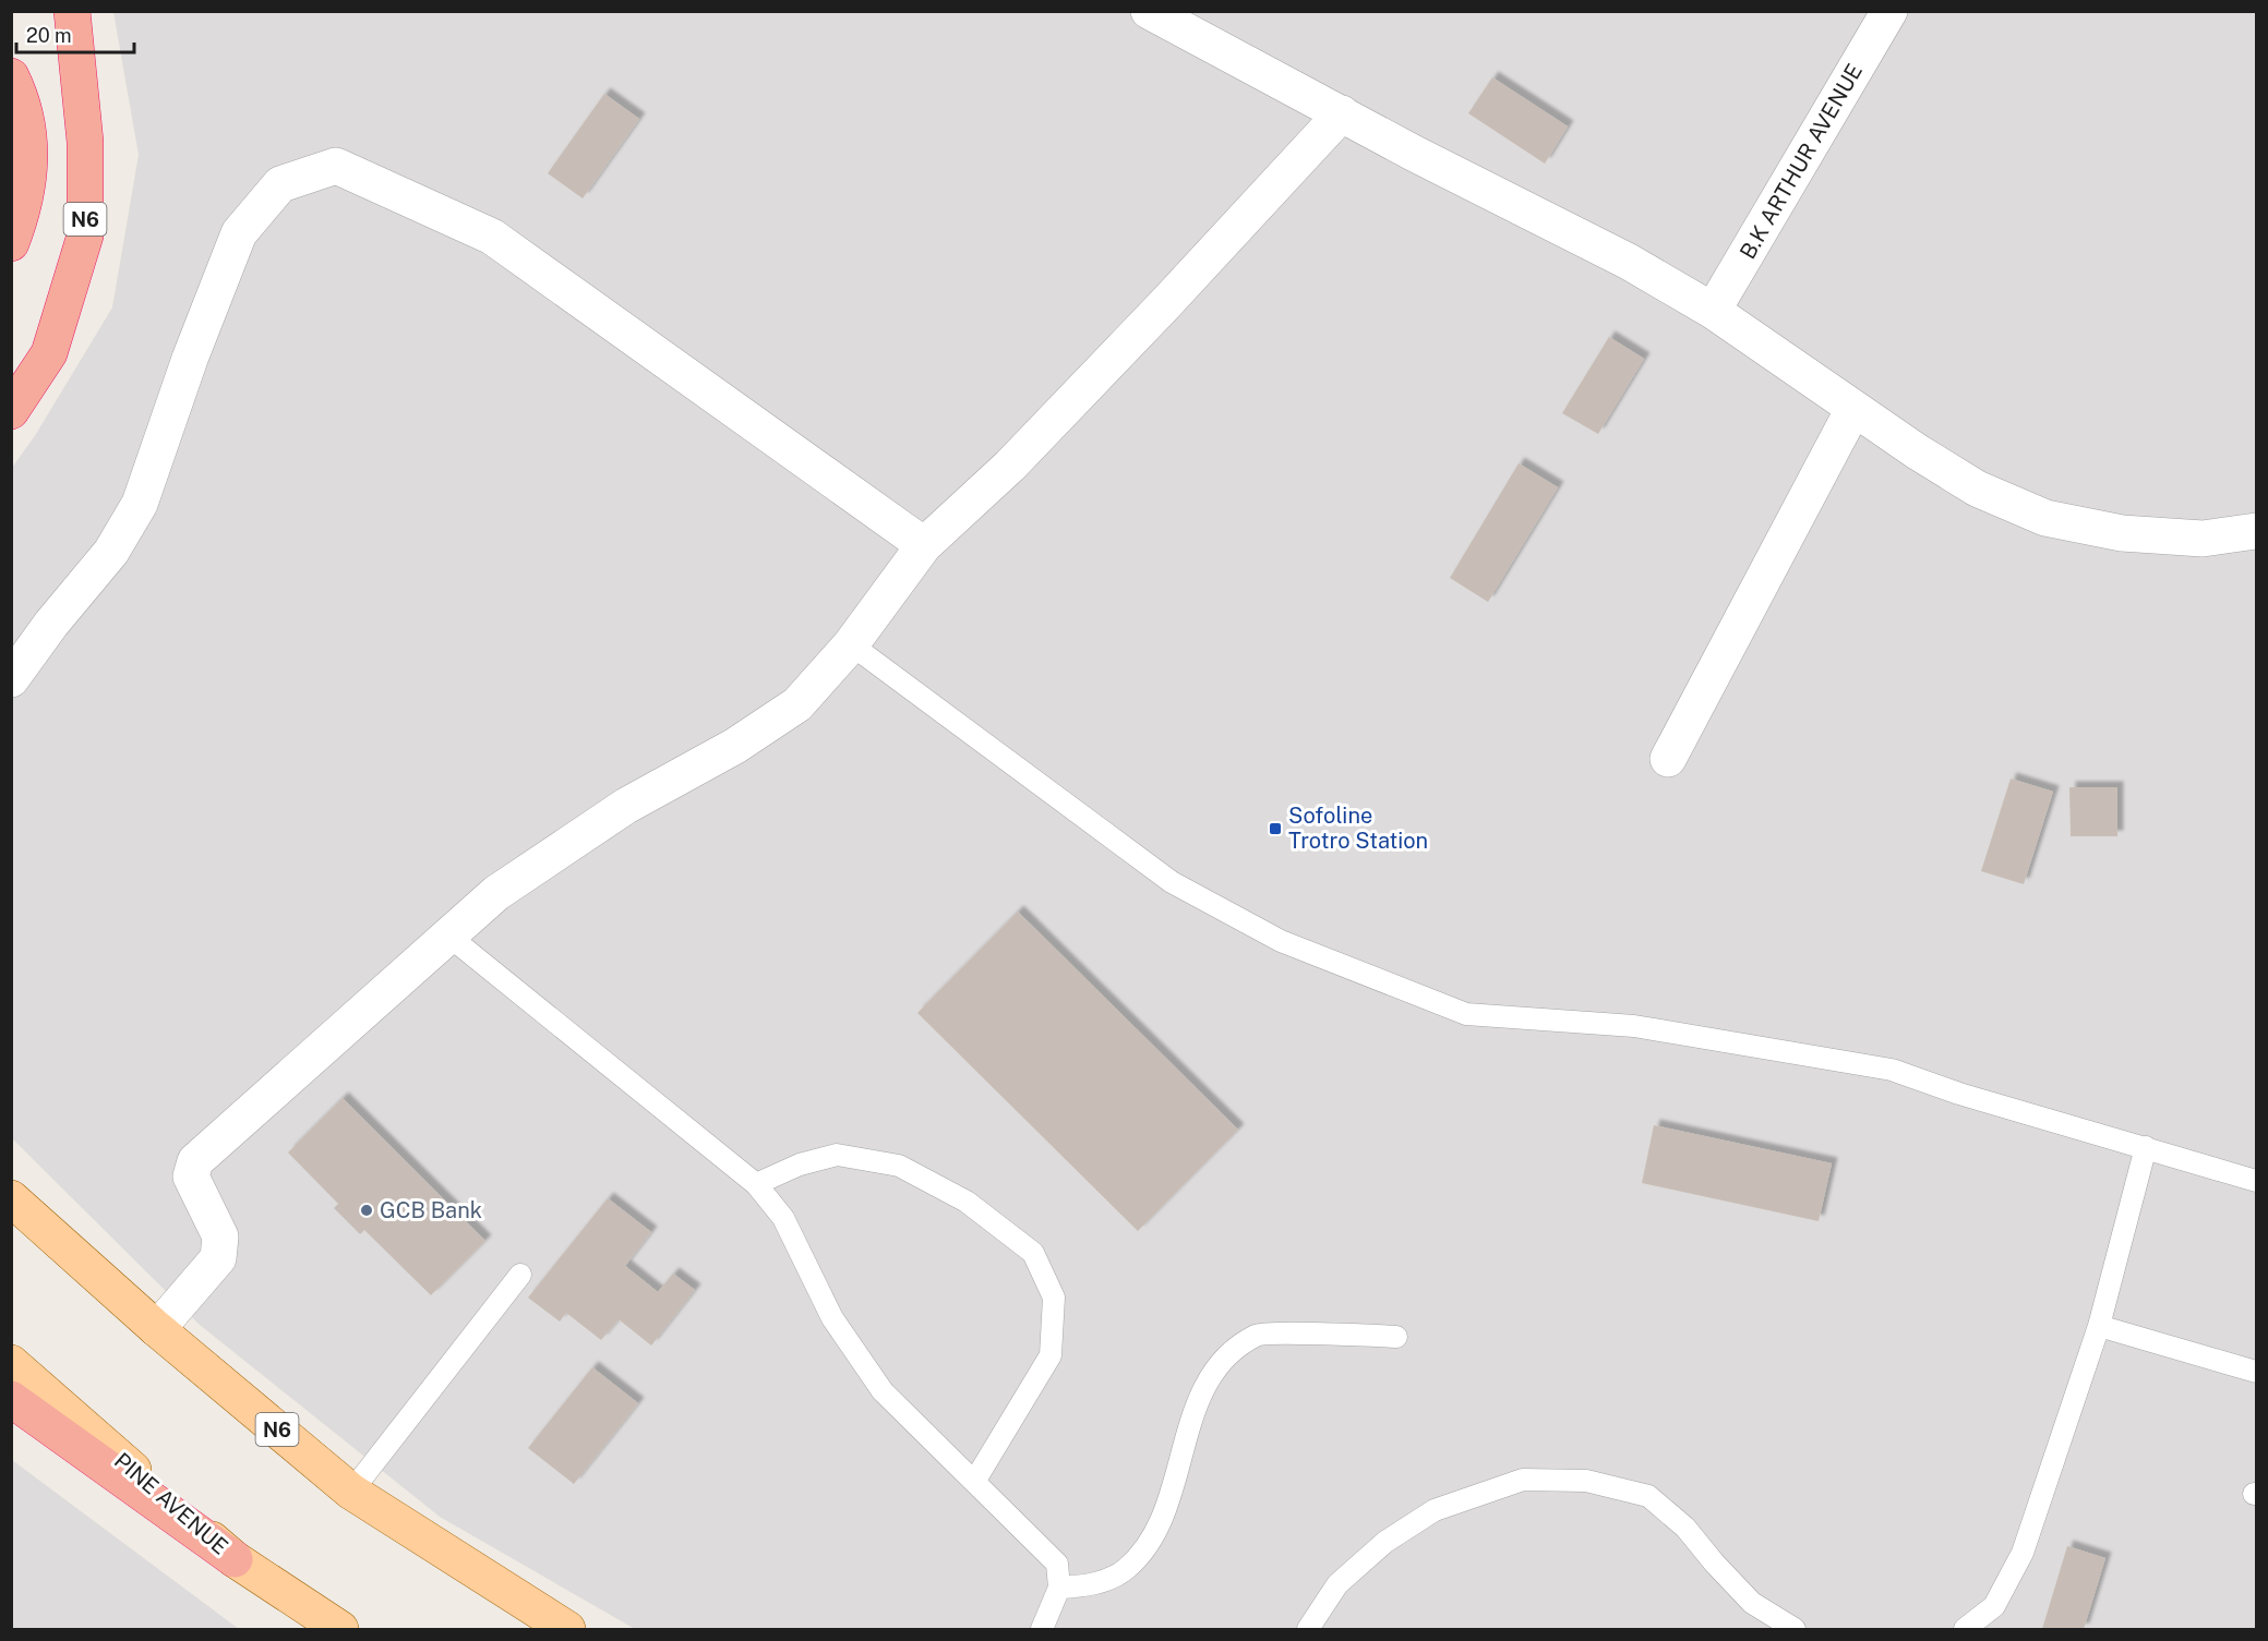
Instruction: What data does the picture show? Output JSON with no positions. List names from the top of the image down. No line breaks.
{"streets":{"highway":["N6"],"main road":["PINE AVENUE"],"street":["B.K ARTHUR AVENUE"]},"places":{"transit":["Sofoline Trotro Station"],"other":["GCB Bank"]},"scale_bar":"20 m"}
